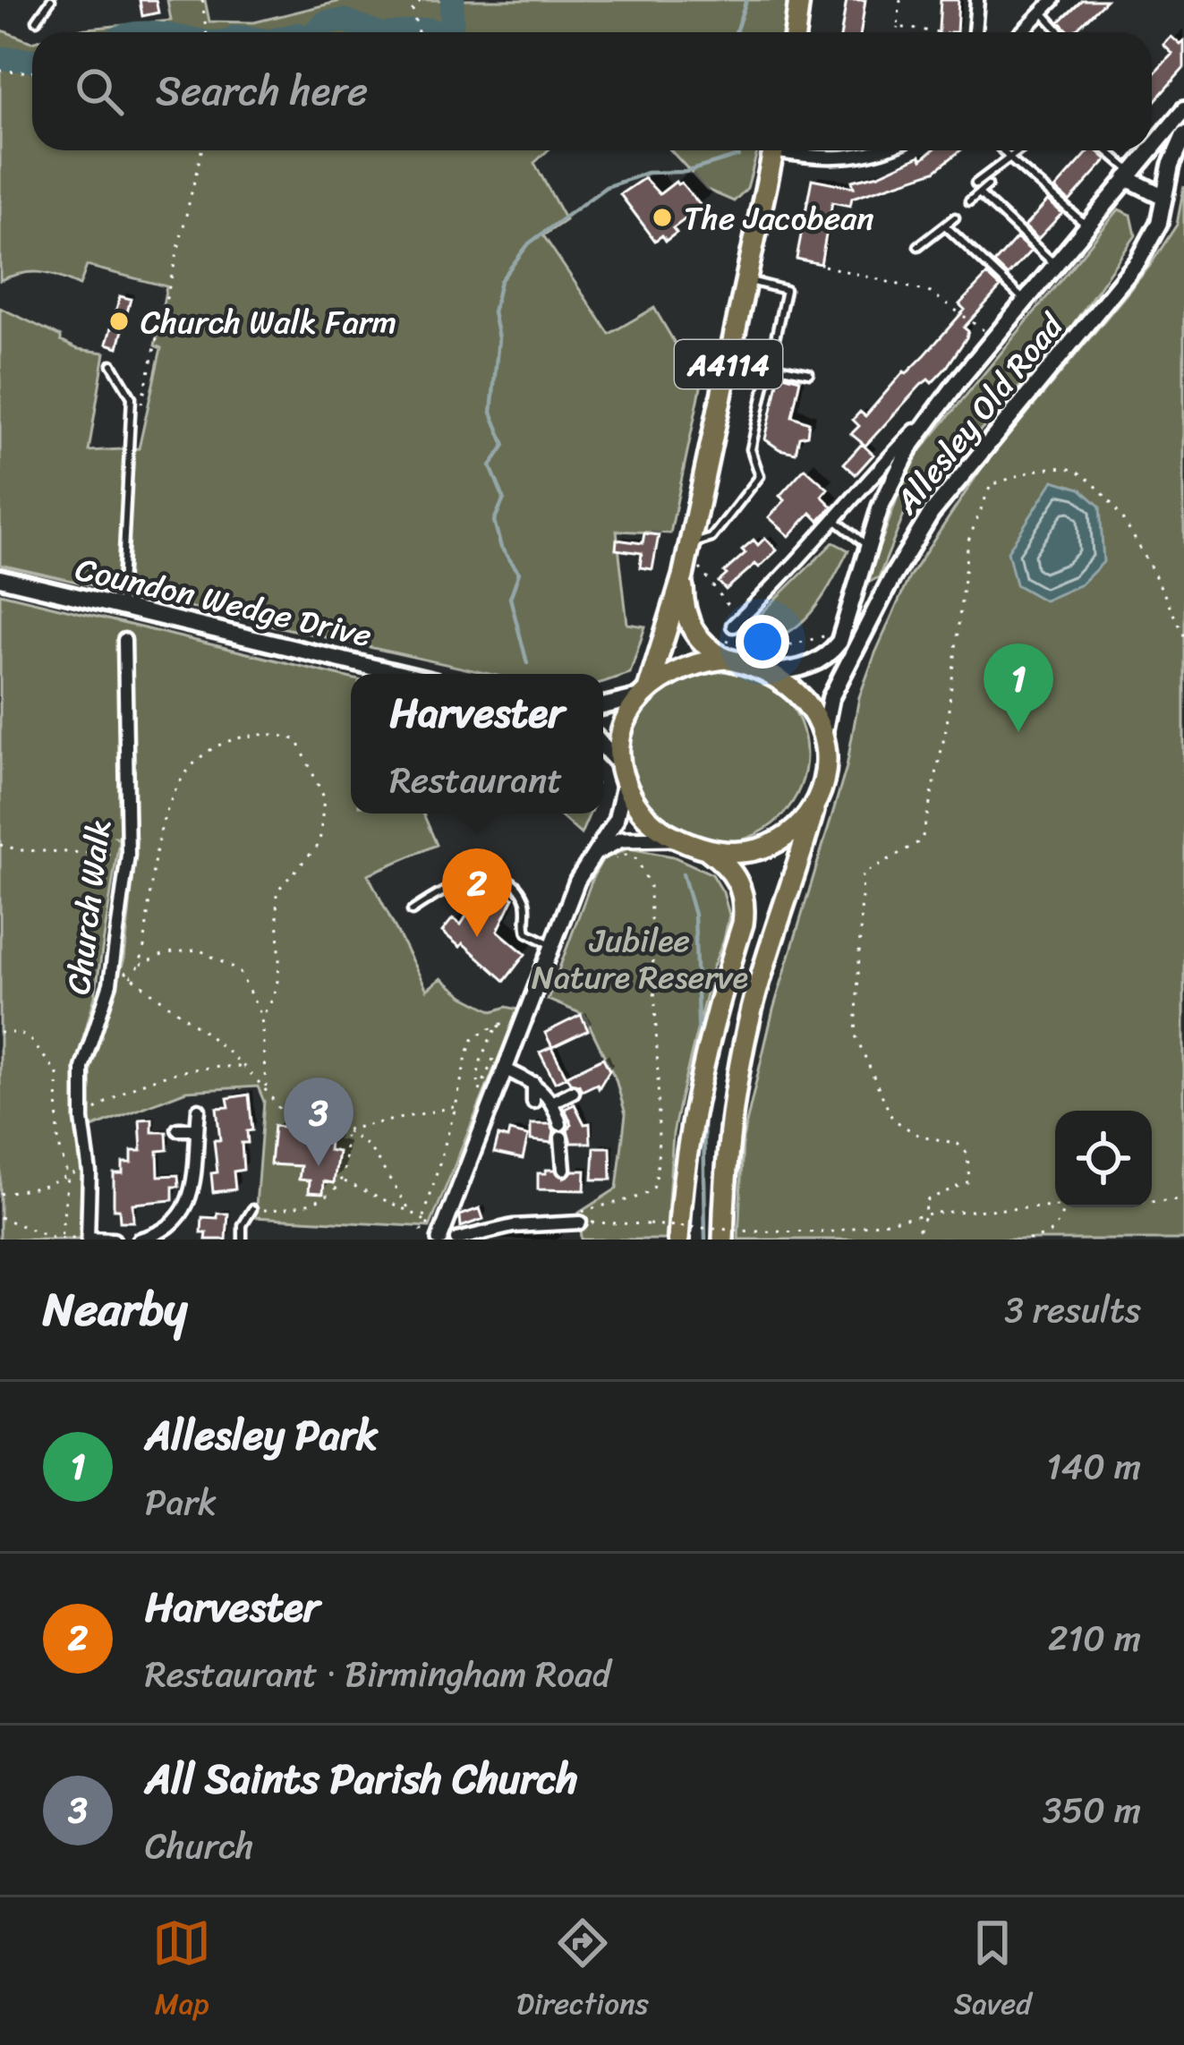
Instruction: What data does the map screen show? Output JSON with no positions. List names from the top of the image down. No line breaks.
{"streets":{"highway":["A4114"],"main road":["Allesley Old Road","Coundon Wedge Drive"],"street":["Church Walk"]},"crossings":[["A4114","Allesley Old Road"]],"parks":["Jubilee Nature Reserve"],"places":["The Jacobean","Church Walk Farm"],"page":{"search":"Search here","pins":["1","2","3"],"popup":["Harvester","Restaurant"],"heading":["Nearby","3 results"],"list":[{"mark":"1","name":"Allesley Park","note":"Park","value":"140 m"},{"mark":"2","name":"Harvester","note":"Restaurant · Birmingham Road","value":"210 m"},{"mark":"3","name":"All Saints Parish Church","note":"Church","value":"350 m"}],"nav":["Map","Directions","Saved"]}}
